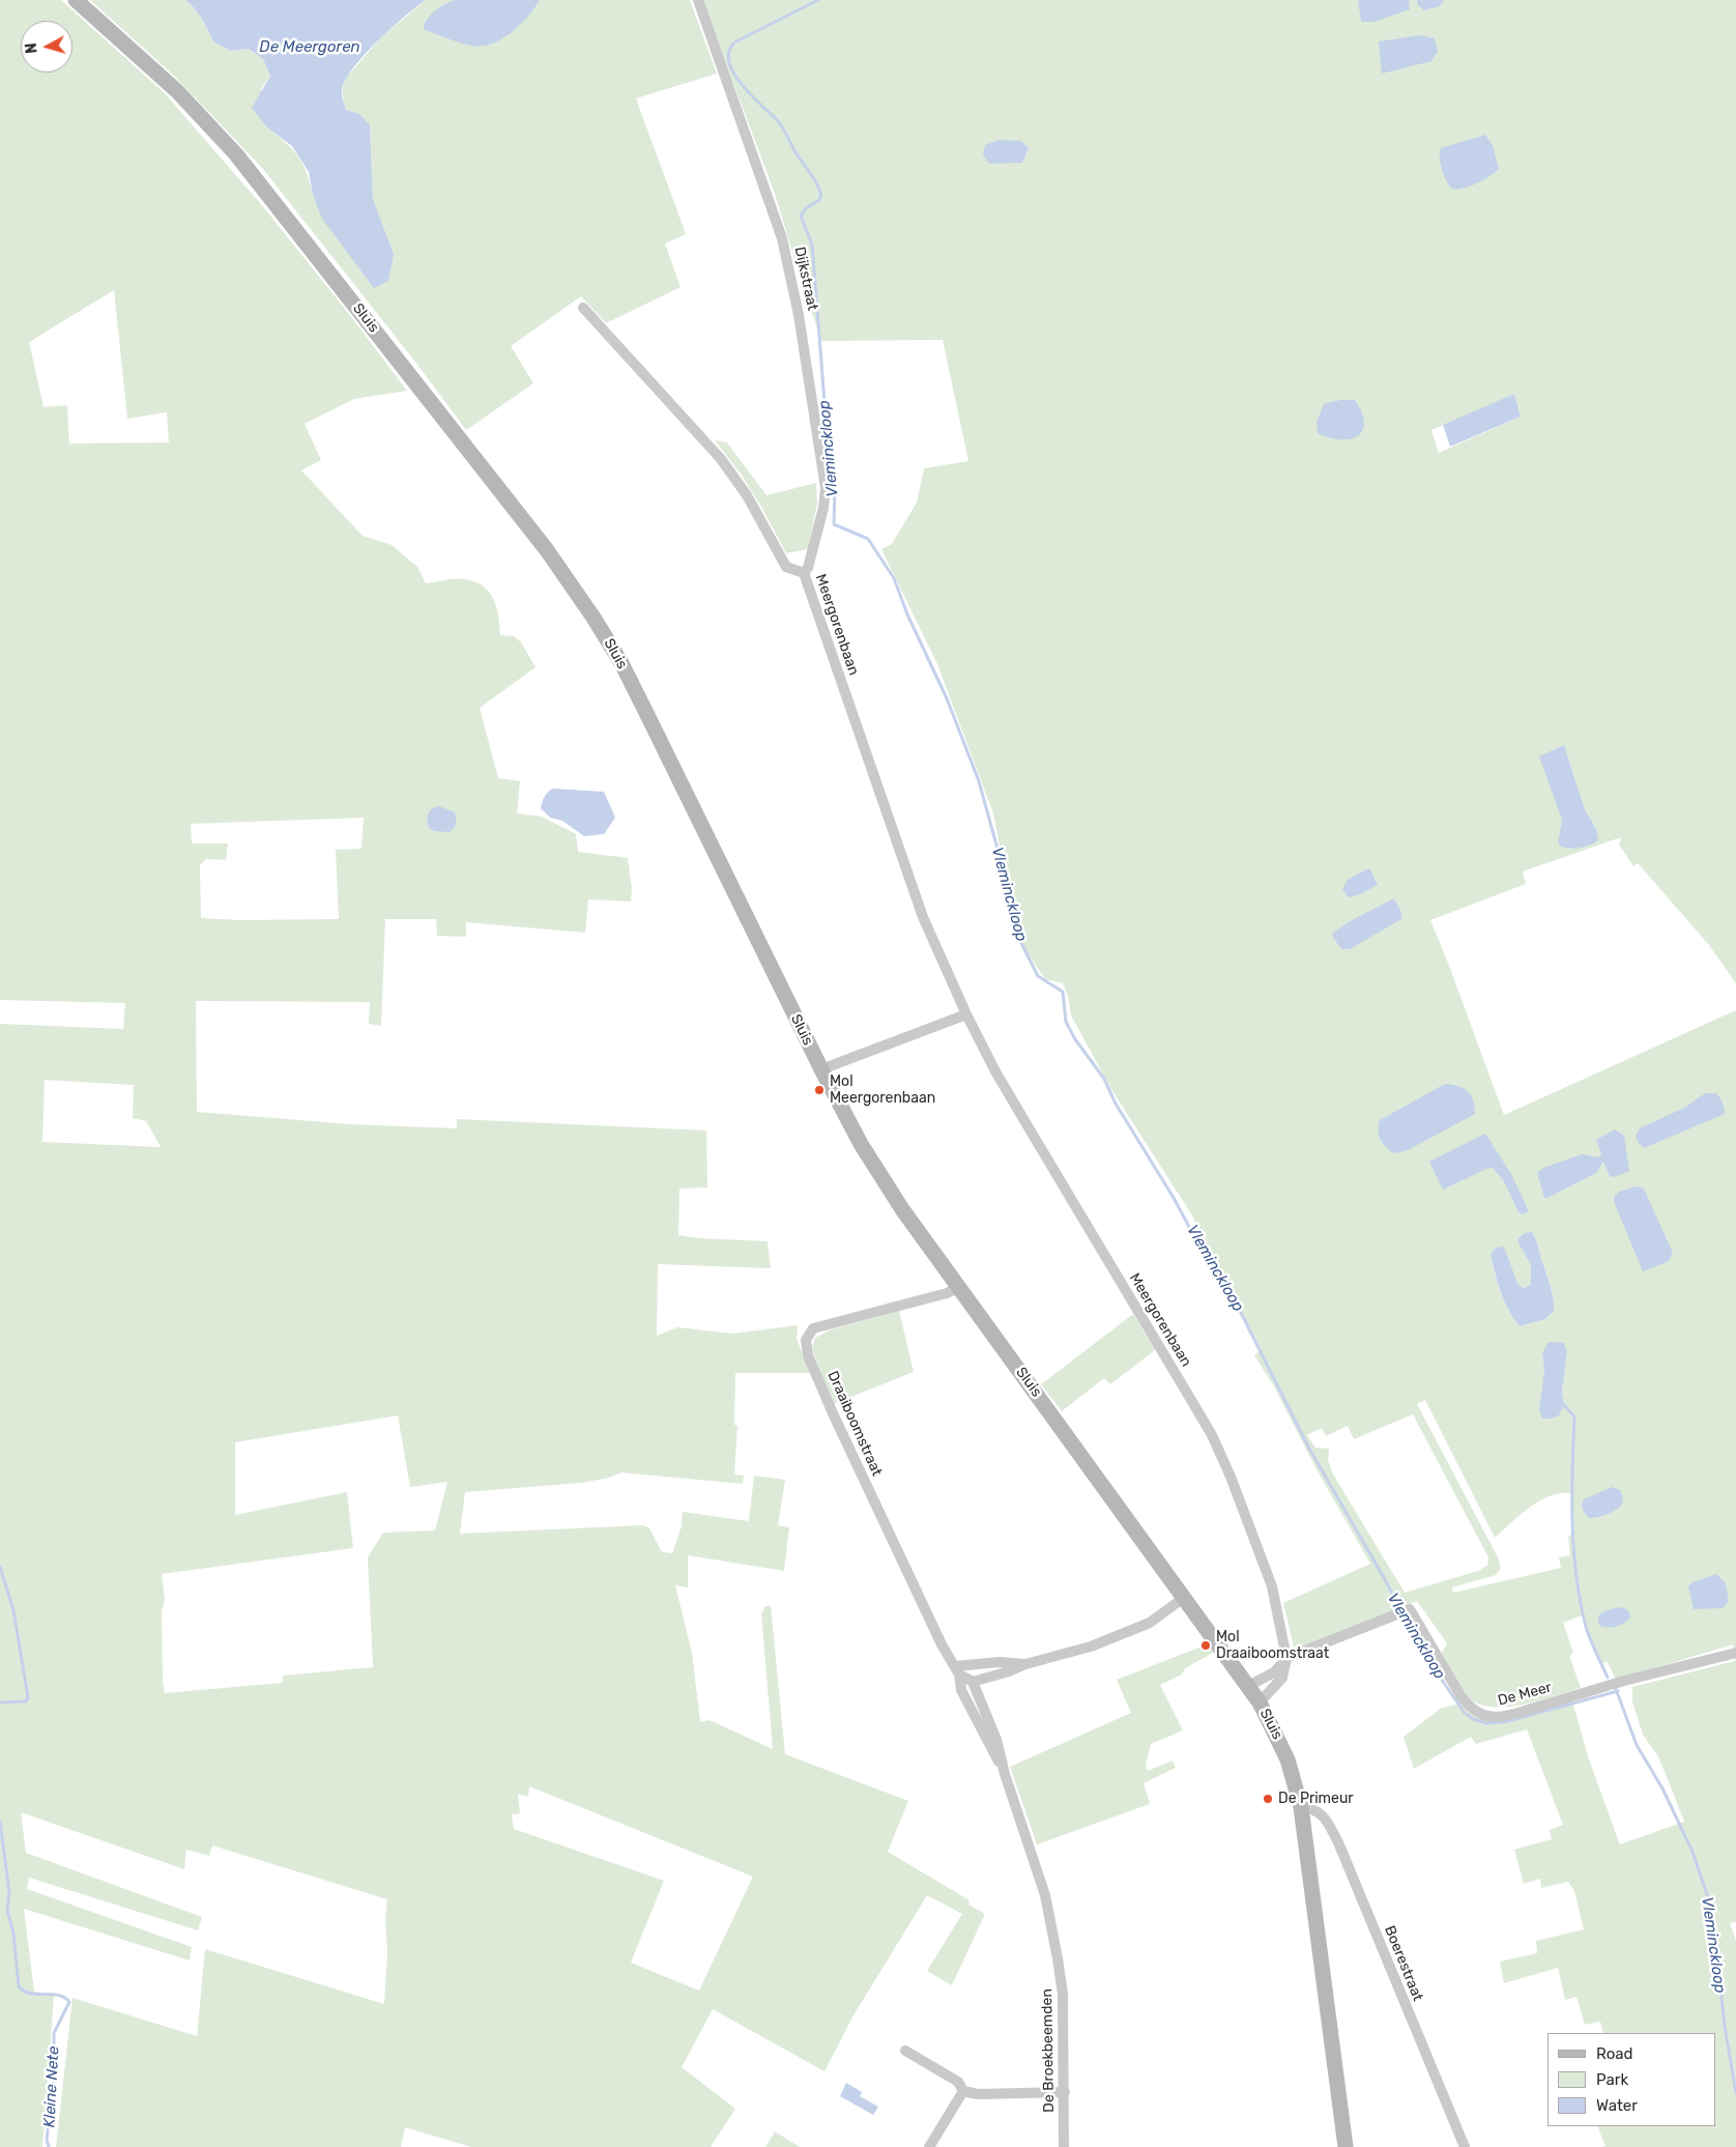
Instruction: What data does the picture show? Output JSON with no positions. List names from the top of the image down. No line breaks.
{"streets":{"street":["Dijkstraat","Sluis","Meergorenbaan","Draaiboomstraat","De Meer","Boerestraat","De Broekbeemden"]},"crossings":[["Dijkstraat","Meergorenbaan"],["Sluis","Meergorenbaan"],["Sluis","Draaiboomstraat"],["Sluis","Boerestraat"],["Meergorenbaan","De Meer"],["Draaiboomstraat","De Broekbeemden"]],"water":["De Meergoren","Vleminckloop","Kleine Nete"],"places":["Mol Meergorenbaan","Mol Draaiboomstraat","De Primeur"],"legend":["Road","Park","Water"],"north":"left"}
